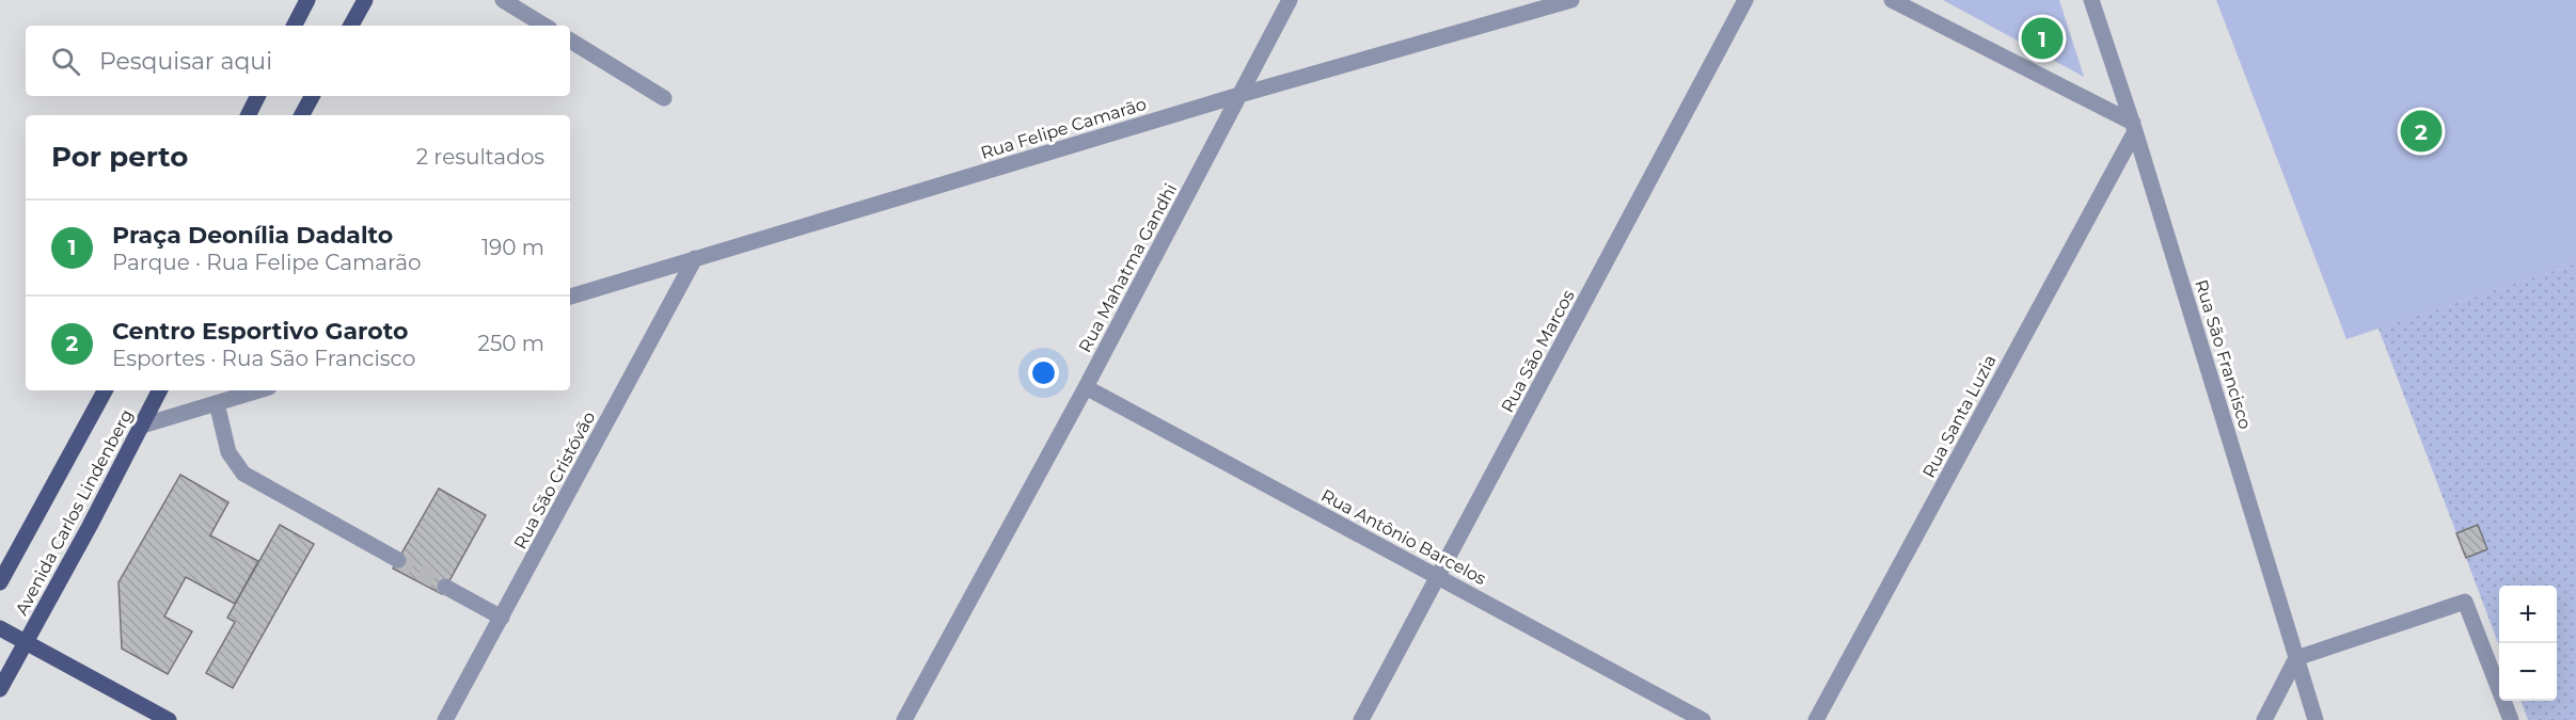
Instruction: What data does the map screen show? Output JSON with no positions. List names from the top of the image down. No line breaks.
{"streets":{"main road":["Avenida Carlos Lindenberg"],"street":["Rua Felipe Camarão","Rua Mahatma Gandhi","Rua São Marcos","Rua São Francisco","Rua Santa Luzia","Rua São Cristóvão","Rua Antônio Barcelos"]},"crossings":[["Rua Felipe Camarão","Rua Mahatma Gandhi"],["Rua Felipe Camarão","Rua São Cristóvão"],["Rua Mahatma Gandhi","Rua Antônio Barcelos"],["Rua São Marcos","Rua Antônio Barcelos"],["Rua São Francisco","Rua Santa Luzia"]],"page":{"pins":["1","2"],"search":"Pesquisar aqui","heading":["Por perto","2 resultados"],"list":[{"mark":"1","name":"Praça Deonília Dadalto","note":"Parque · Rua Felipe Camarão","value":"190 m"},{"mark":"2","name":"Centro Esportivo Garoto","note":"Esportes · Rua São Francisco","value":"250 m"}],"map_buttons":["+","−"]}}
